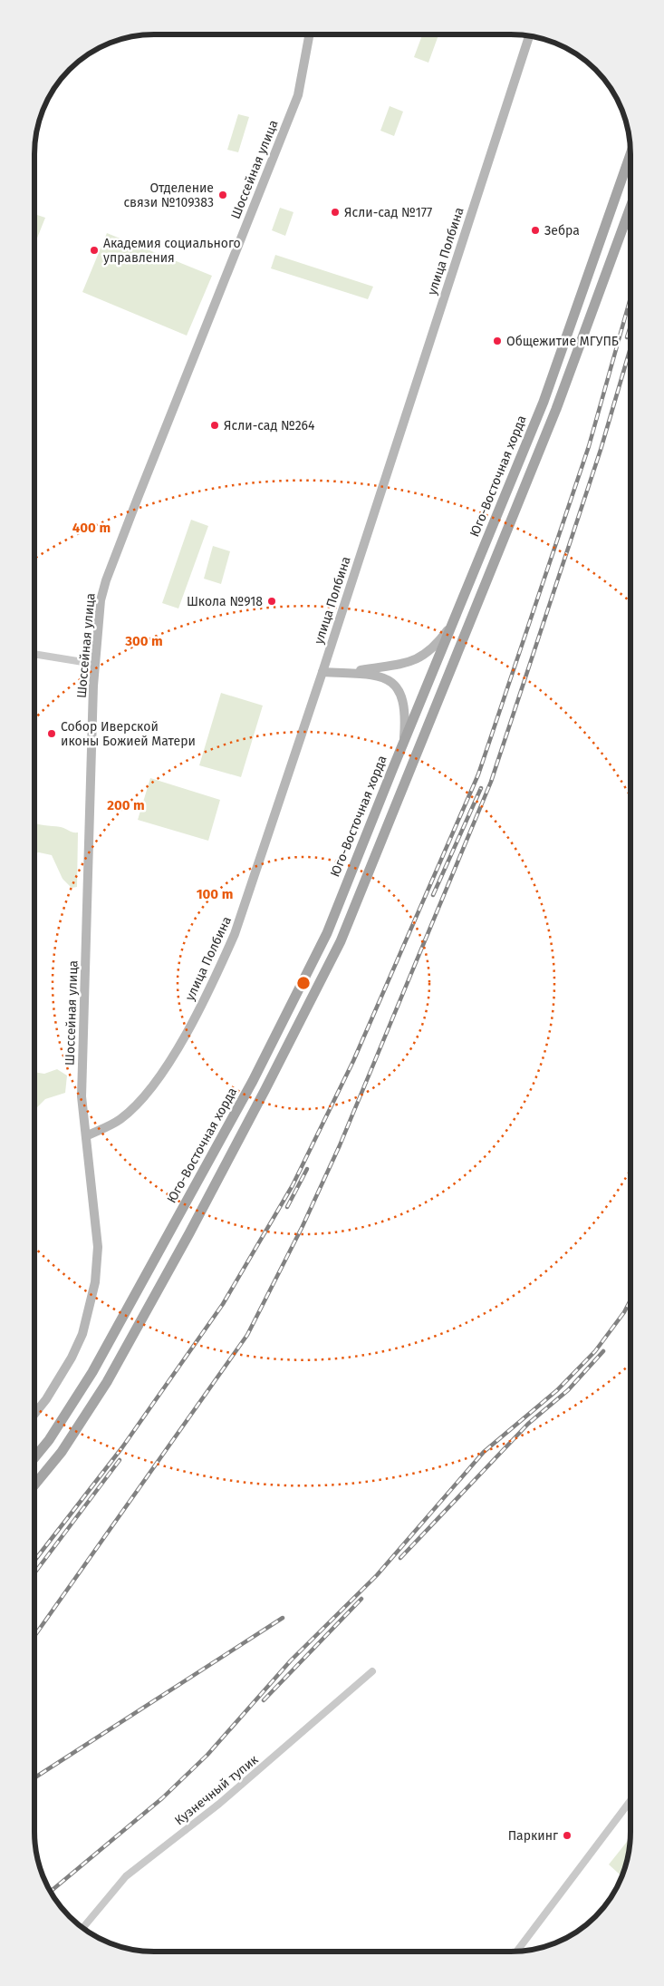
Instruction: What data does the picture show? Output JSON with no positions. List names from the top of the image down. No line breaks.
{"streets":{"main road":["Шоссейная улица","улица Полбина","Юго-Восточная хорда"],"street":["Кузнечный тупик"]},"crossings":[["Шоссейная улица","улица Полбина"]],"places":["Отделение связи №109383","Ясли-сад №177","Зебра","Академия социального управления","Общежитие МГУПБ","Ясли-сад №264","Школа №918","Собор Иверской иконы Божией Матери","Паркинг"],"rings":["400 m","300 m","200 m","100 m"]}
